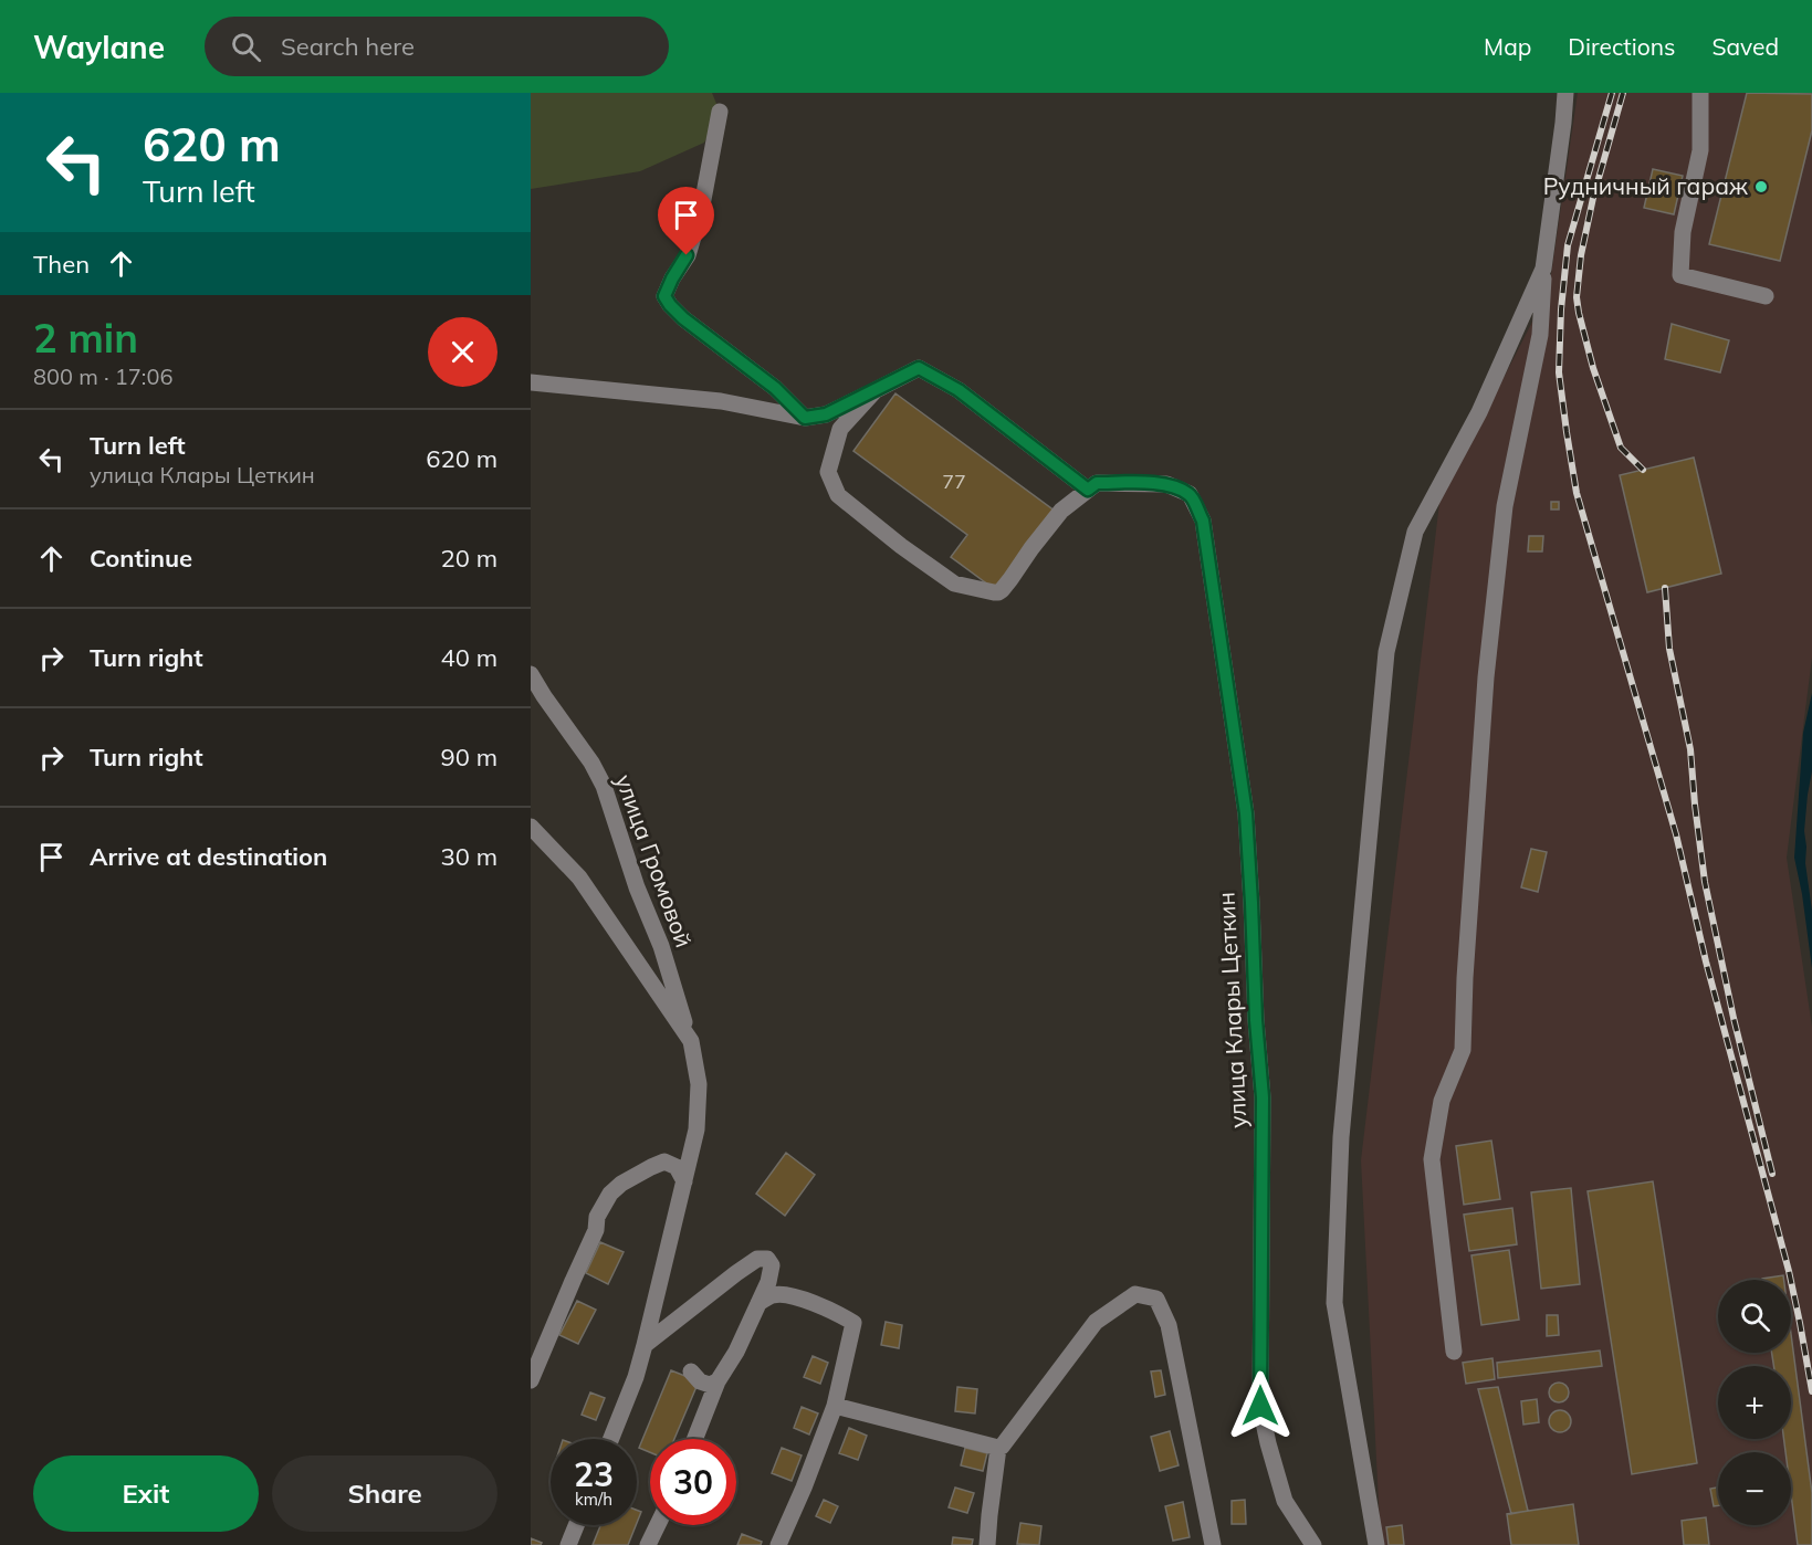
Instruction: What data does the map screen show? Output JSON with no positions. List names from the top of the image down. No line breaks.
{"streets":{"street":["улица Громовой","улица Клары Цеткин"]},"places":["Рудничный гараж"],"house_numbers":["77"],"page":{"header":"Waylane","search":"Search here","nav":["Map","Directions","Saved"],"turn":["620 m","Turn left"],"then":"Then","heading":["2 min","800 m · 17:06"],"list":[{"name":"Turn left","note":"улица Клары Цеткин","value":"620 m"},{"name":"Continue","value":"20 m"},{"name":"Turn right","value":"40 m"},{"name":"Turn right","value":"90 m"},{"name":"Arrive at destination","value":"30 m"}],"map_buttons":["+","−"],"speed":"23 km/h","limit":"30","buttons":["Exit","Share"]}}
